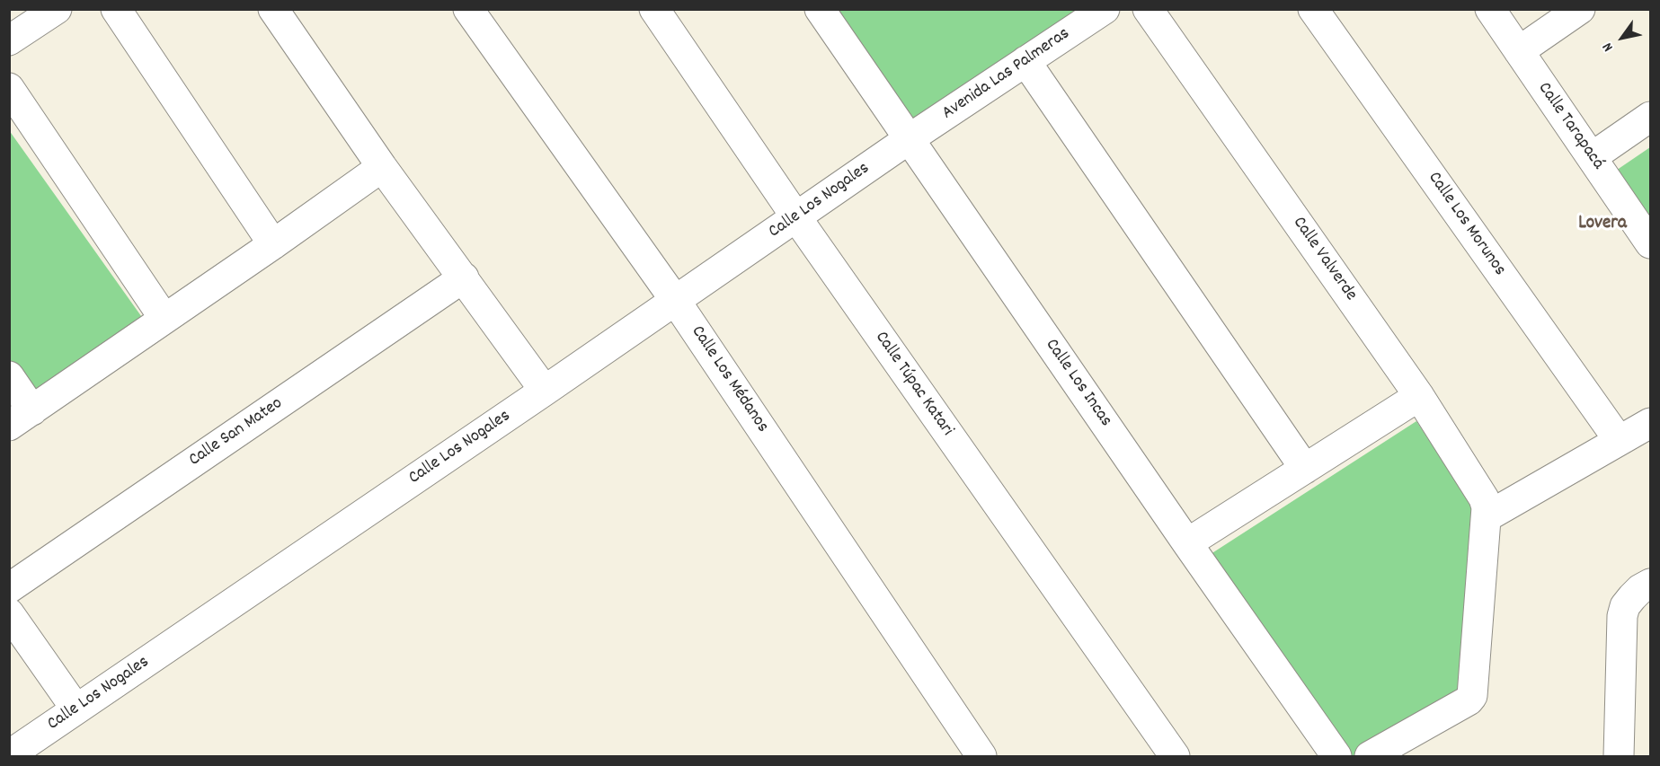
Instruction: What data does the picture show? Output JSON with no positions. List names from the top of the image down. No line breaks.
{"streets":{"street":["Avenida Las Palmeras","Calle Tarapacá","Calle Los Nogales","Calle Los Morunos","Calle Valverde","Calle Los Médanos","Calle Los Incas","Calle Túpac Katari","Calle San Mateo"]},"crossings":[["Avenida Las Palmeras","Calle Los Nogales"],["Avenida Las Palmeras","Calle Los Incas"],["Calle Los Nogales","Calle Los Médanos"],["Calle Los Nogales","Calle Los Incas"],["Calle Los Nogales","Calle Túpac Katari"]],"districts":["Lovera"],"north":"bottom left"}
